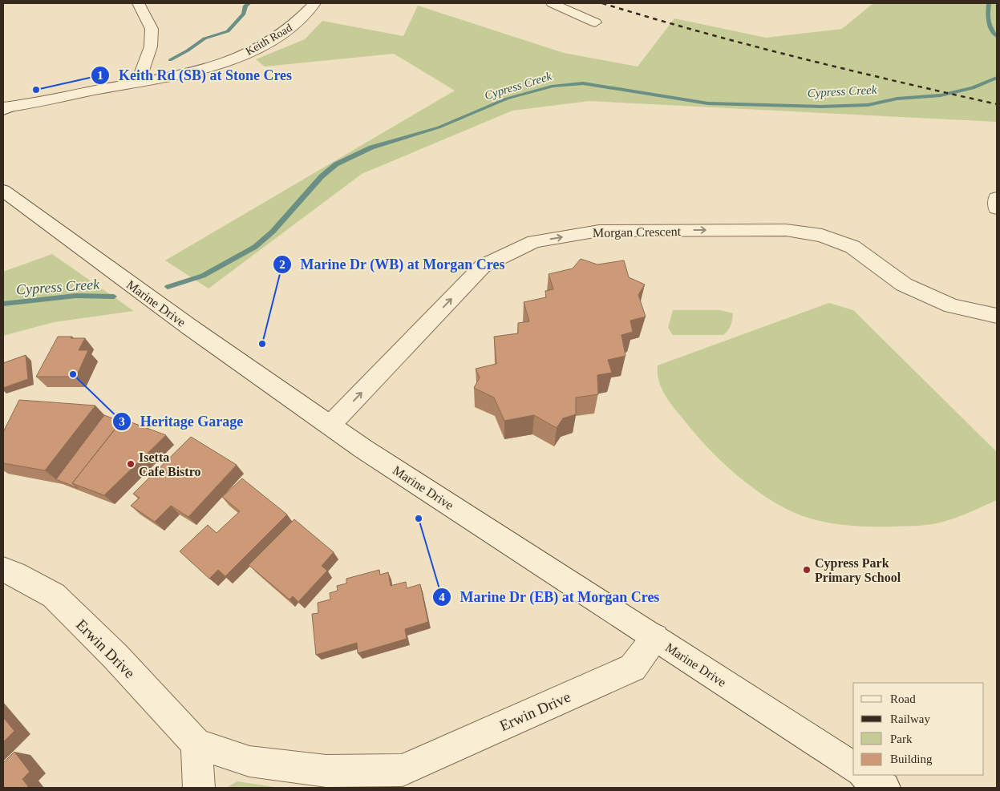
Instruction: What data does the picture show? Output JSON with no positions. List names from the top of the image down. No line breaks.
{"streets":{"street":["Keith Road","Morgan Crescent","Marine Drive","Erwin Drive"]},"crossings":[["Morgan Crescent","Marine Drive"],["Marine Drive","Erwin Drive"]],"one_way":["Morgan Crescent"],"water":["Cypress Creek"],"places":["Keith Rd (SB) at Stone Cres","Marine Dr (WB) at Morgan Cres","Heritage Garage","Isetta Cafe Bistro","Marine Dr (EB) at Morgan Cres","Cypress Park Primary School"],"legend":["Road","Railway","Park","Building"]}
